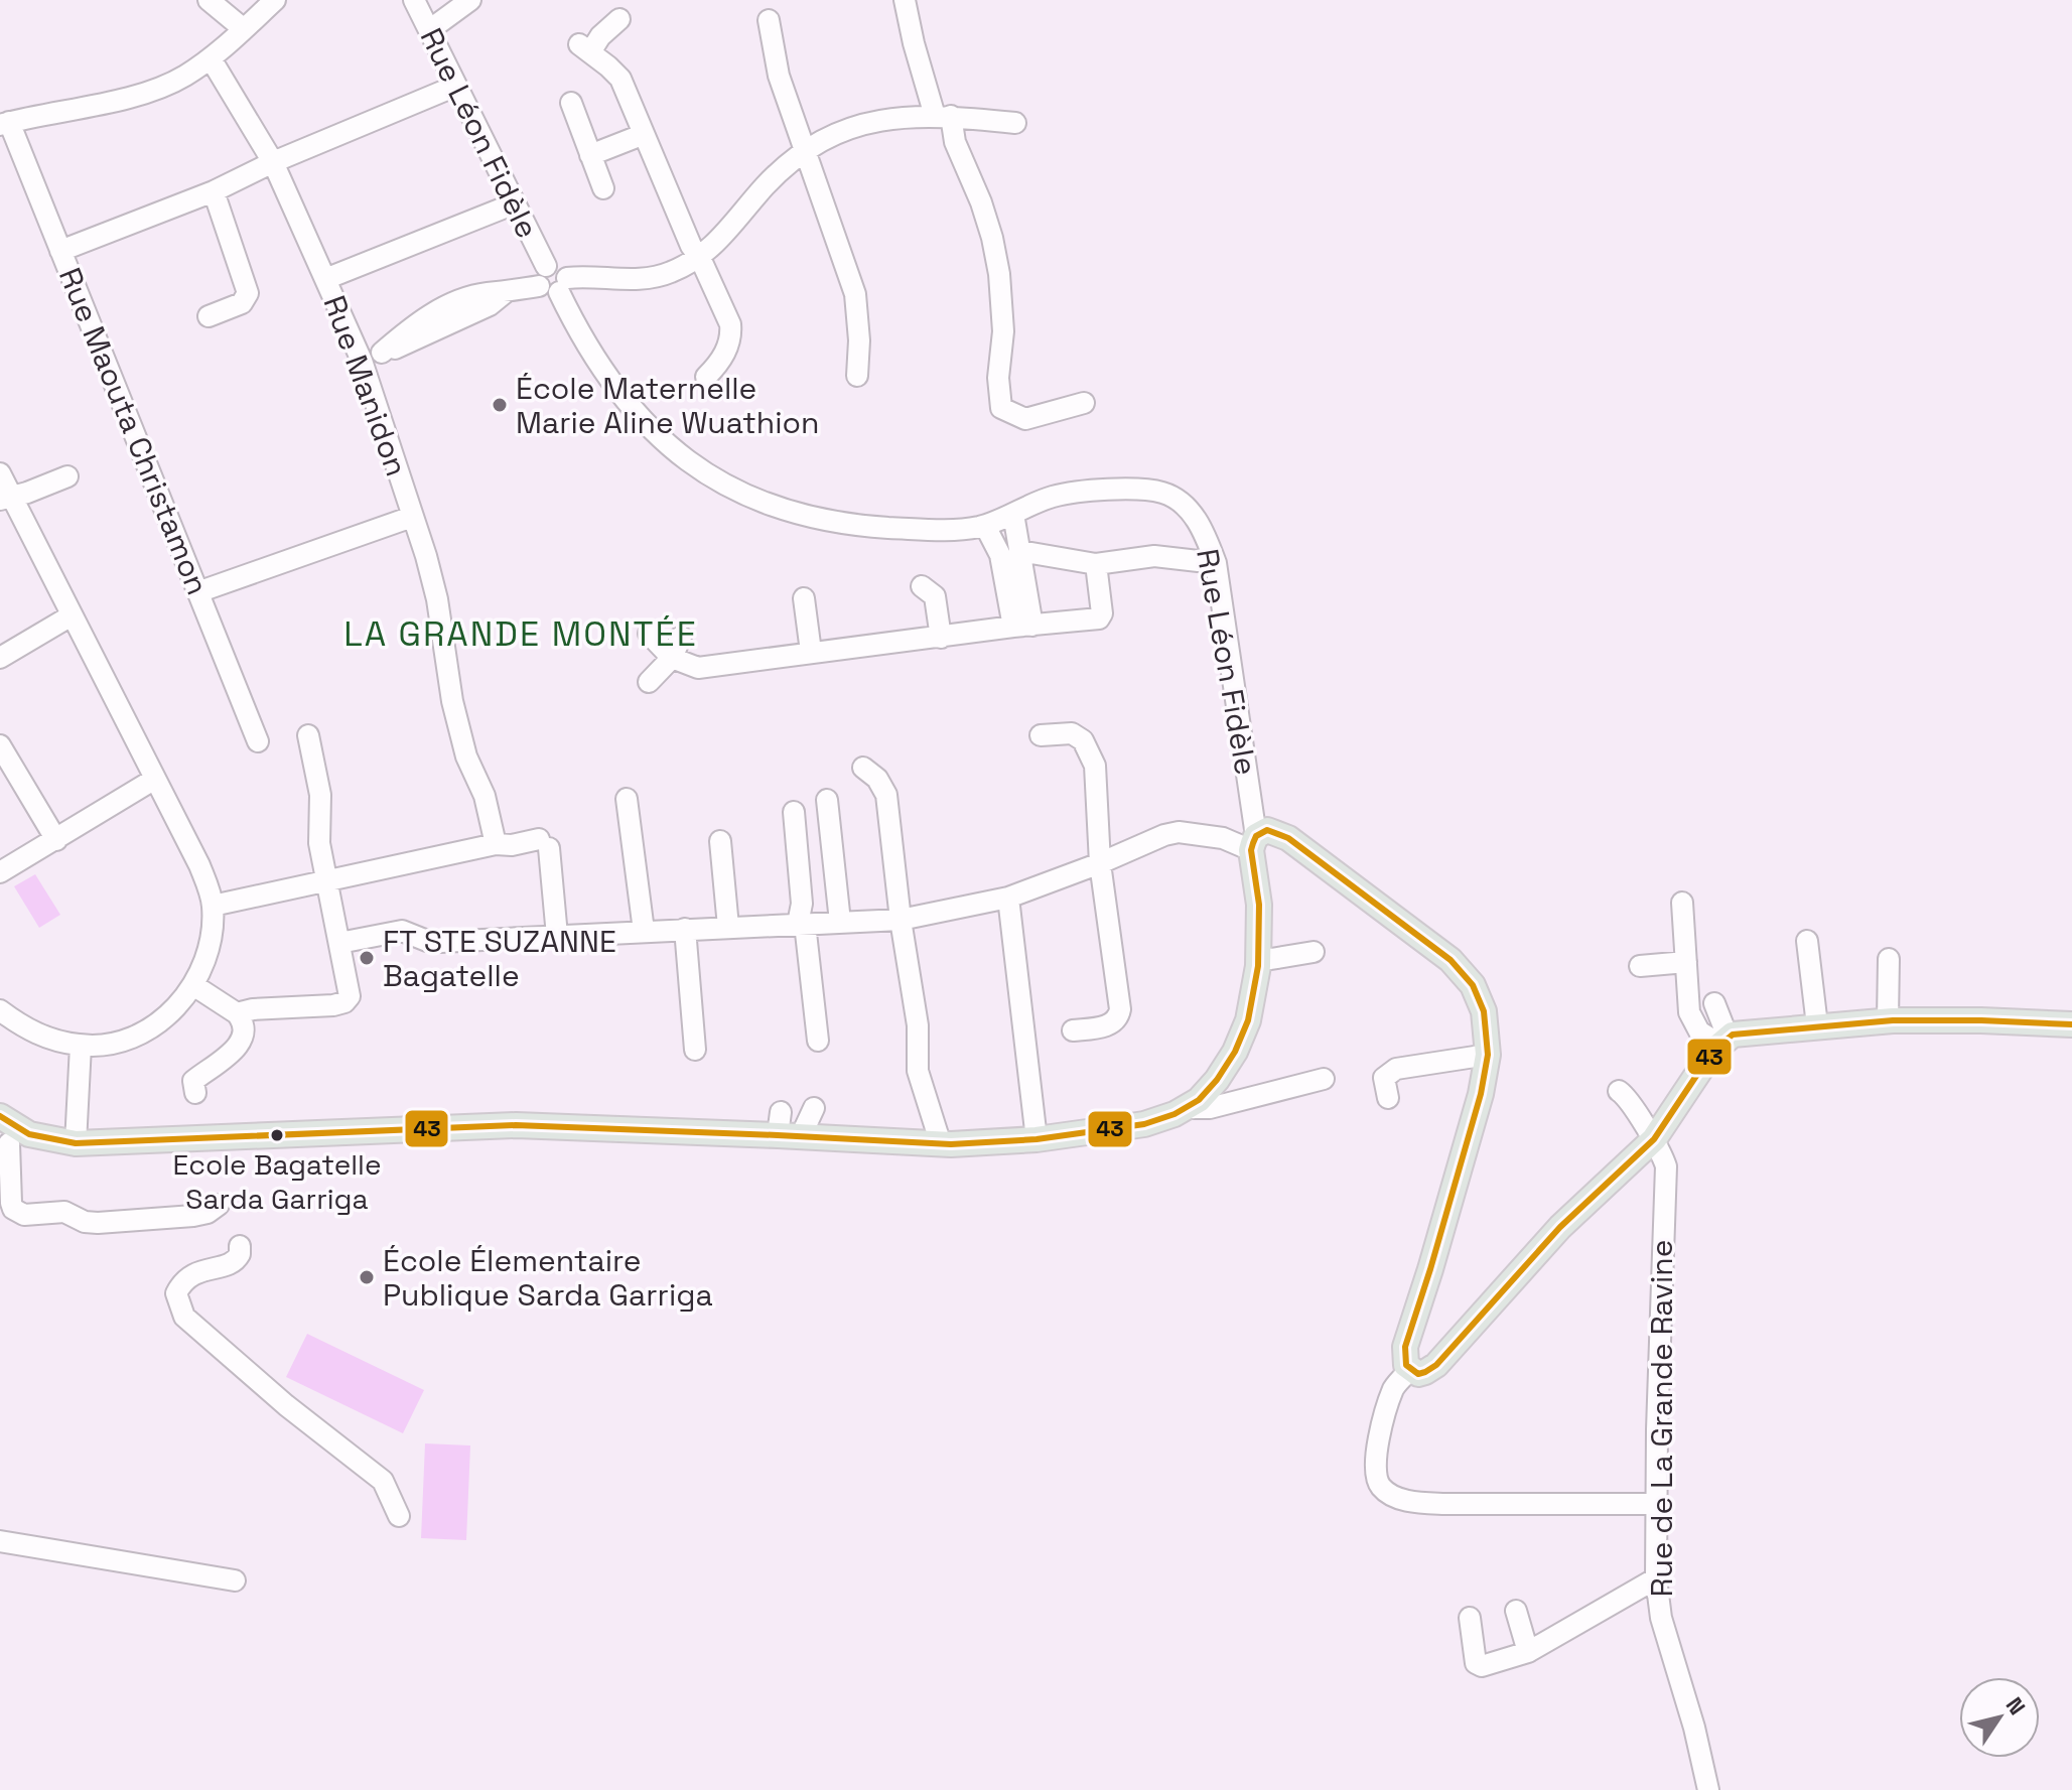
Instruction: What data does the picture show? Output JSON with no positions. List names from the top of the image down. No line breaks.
{"streets":{"street":["Rue Léon Fidèle","Rue Manidon","Rue Maouta Christamon","Rue de La Grande Ravine"]},"crossings":[["Rue Manidon","Rue Maouta Christamon"]],"districts":["LA GRANDE MONTÉE"],"places":["École Maternelle Marie Aline Wuathion","FT STE SUZANNE Bagatelle","Ecole Bagatelle Sarda Garriga","École Élementaire Publique Sarda Garriga"],"lines":["transit line 43"],"north":"top right"}
